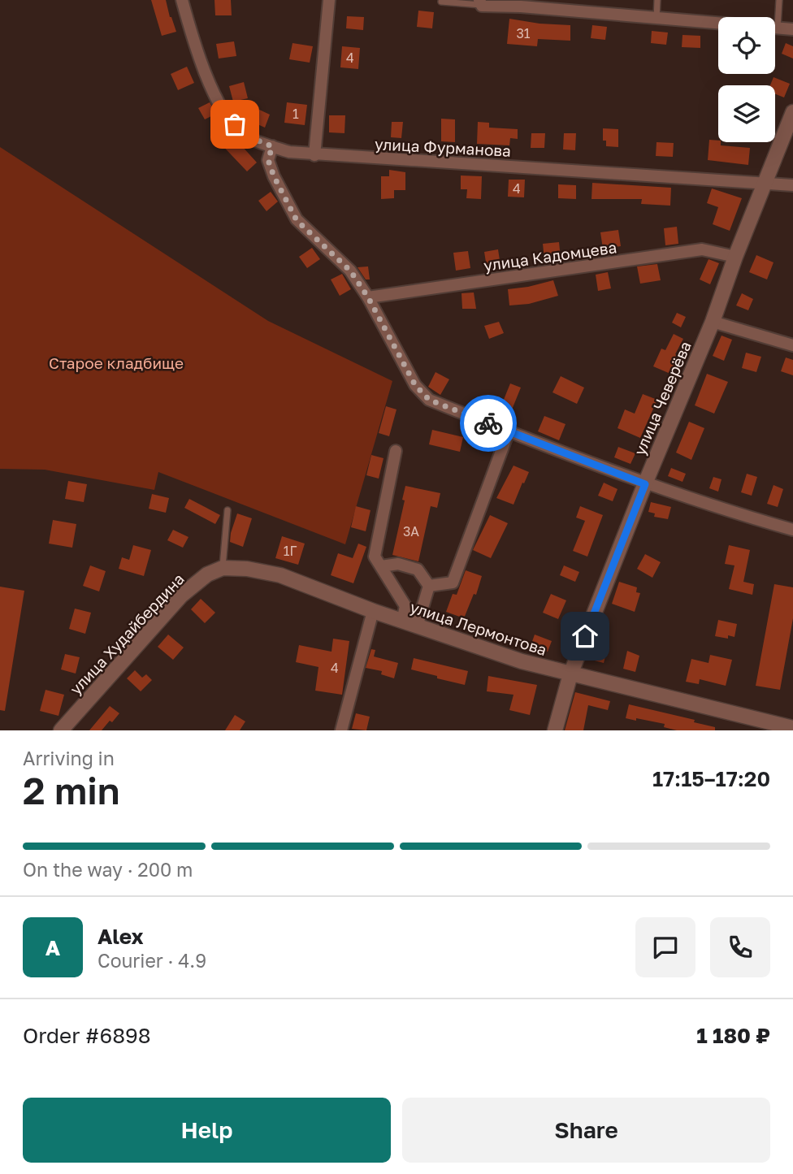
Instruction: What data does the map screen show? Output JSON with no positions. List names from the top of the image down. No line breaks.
{"streets":{"street":["улица Фурманова","улица Кадомцева","улица Чеверёва","улица Лермонтова","улица Худайбердина"]},"crossings":[["улица Фурманова","улица Чеверёва"],["улица Кадомцева","улица Чеверёва"],["улица Чеверёва","улица Лермонтова"],["улица Лермонтова","улица Худайбердина"]],"parks":["Старое кладбище"],"house_numbers":["31","4","1","4","3А","1Г","4"],"page":{"heading":["2 min","Arriving in","17:15–17:20"],"panel":["Alex","Courier · 4.9","Order #6898","1 180 ₽"],"bar":"On the way · 200 m","round":"A","buttons":["Help","Share"]}}
